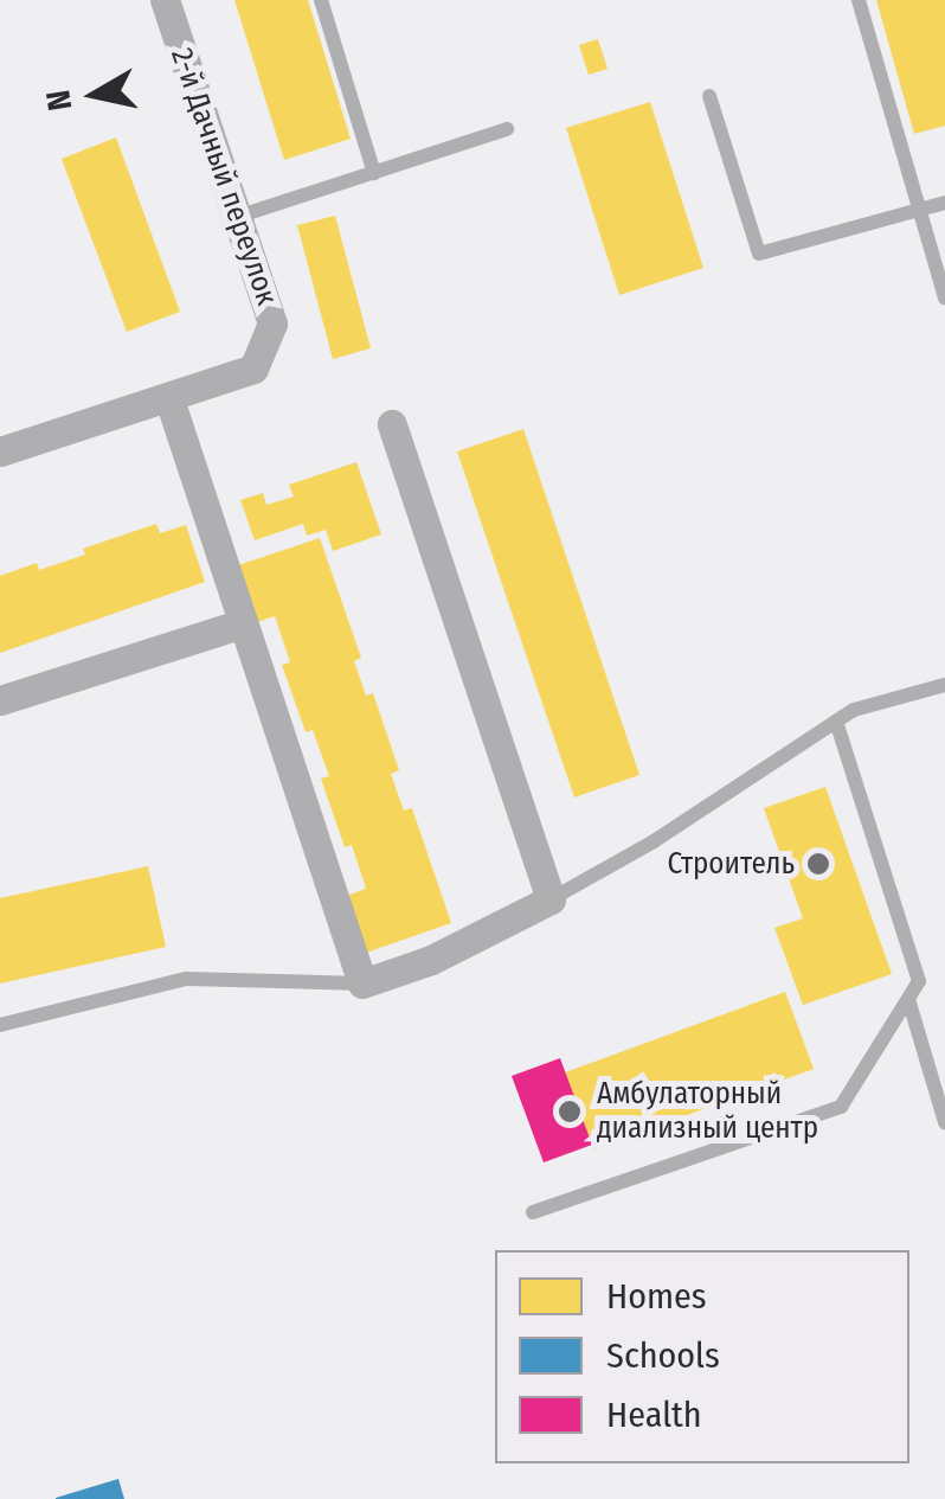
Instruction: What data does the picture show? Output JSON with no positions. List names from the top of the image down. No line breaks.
{"streets":{"street":["2-й Дачный переулок"]},"places":["Строитель","Амбулаторный диализный центр"],"legend":["Homes","Schools","Health"],"north":"left"}
